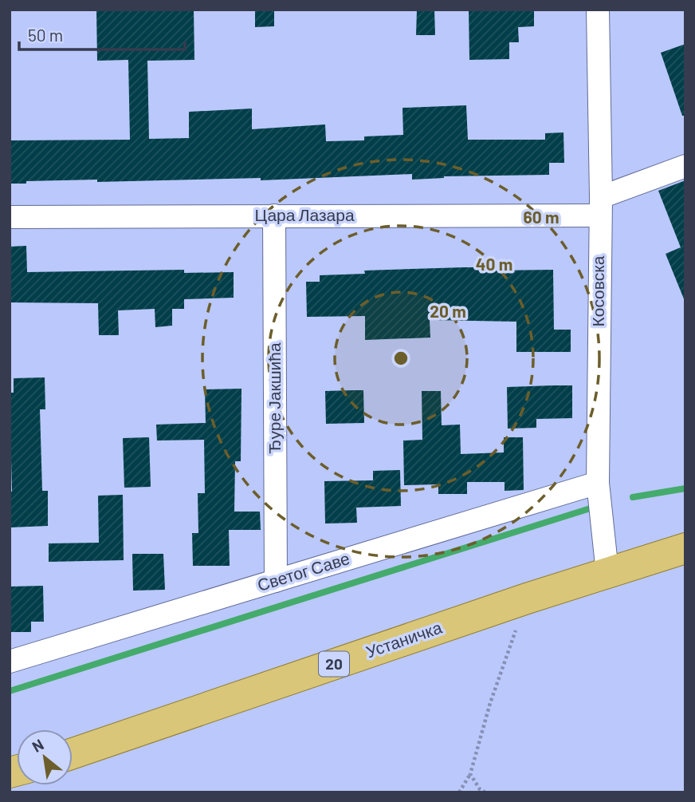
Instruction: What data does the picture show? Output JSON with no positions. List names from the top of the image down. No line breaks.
{"streets":{"main road":["Устаничка","20"],"street":["Цара Лазара","Косовска","Ђуре Јакшића","Светог Саве"]},"crossings":[["Цара Лазара","Косовска"],["Цара Лазара","Ђуре Јакшића"],["Косовска","Светог Саве"],["Косовска","Устаничка"],["Ђуре Јакшића","Светог Саве"]],"scale_bar":"50 m","north":"top left","rings":["60 m","40 m","20 m"]}
